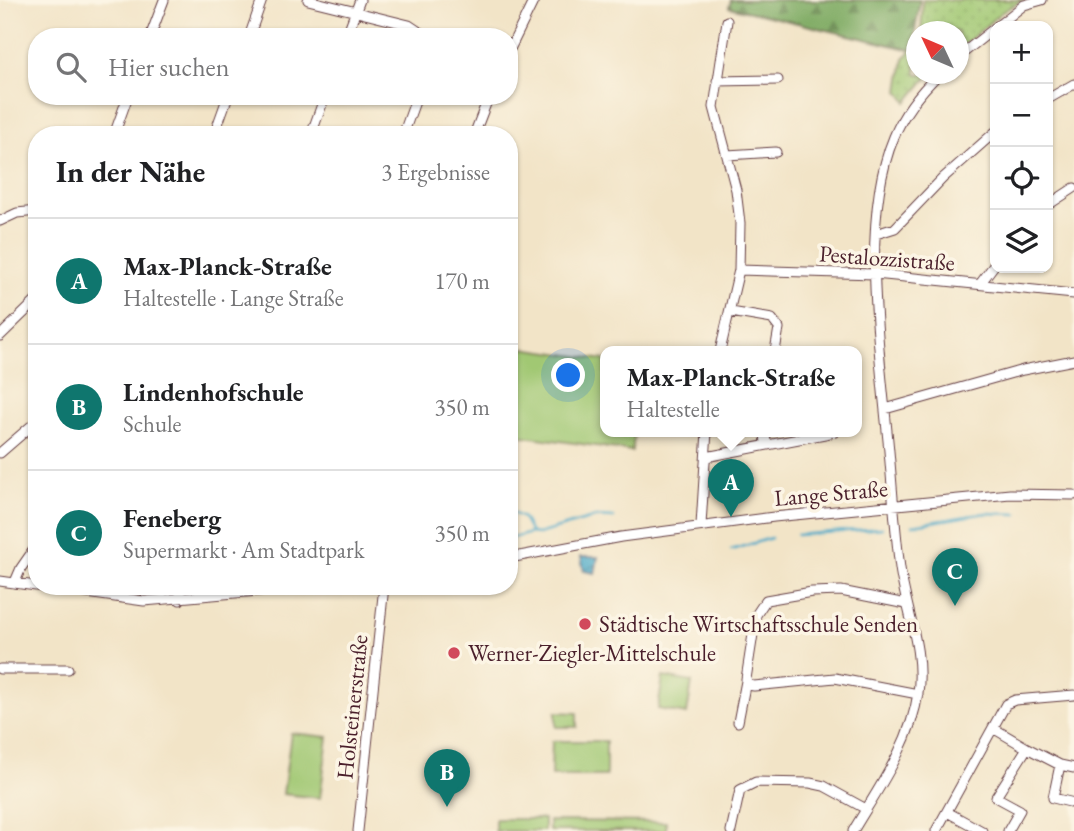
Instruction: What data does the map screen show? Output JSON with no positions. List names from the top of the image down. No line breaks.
{"streets":{"street":["Pestalozzistraße","Lange Straße","Holsteinerstraße"]},"places":["Städtische Wirtschaftsschule Senden","Werner-Ziegler-Mittelschule"],"north":"top left","page":{"map_buttons":["+","−"],"search":"Hier suchen","heading":["In der Nähe","3 Ergebnisse"],"list":[{"mark":"A","name":"Max-Planck-Straße","note":"Haltestelle · Lange Straße","value":"170 m"},{"mark":"B","name":"Lindenhofschule","note":"Schule","value":"350 m"},{"mark":"C","name":"Feneberg","note":"Supermarkt · Am Stadtpark","value":"350 m"}],"popup":["Max-Planck-Straße","Haltestelle"],"pins":["A","C","B"]}}
